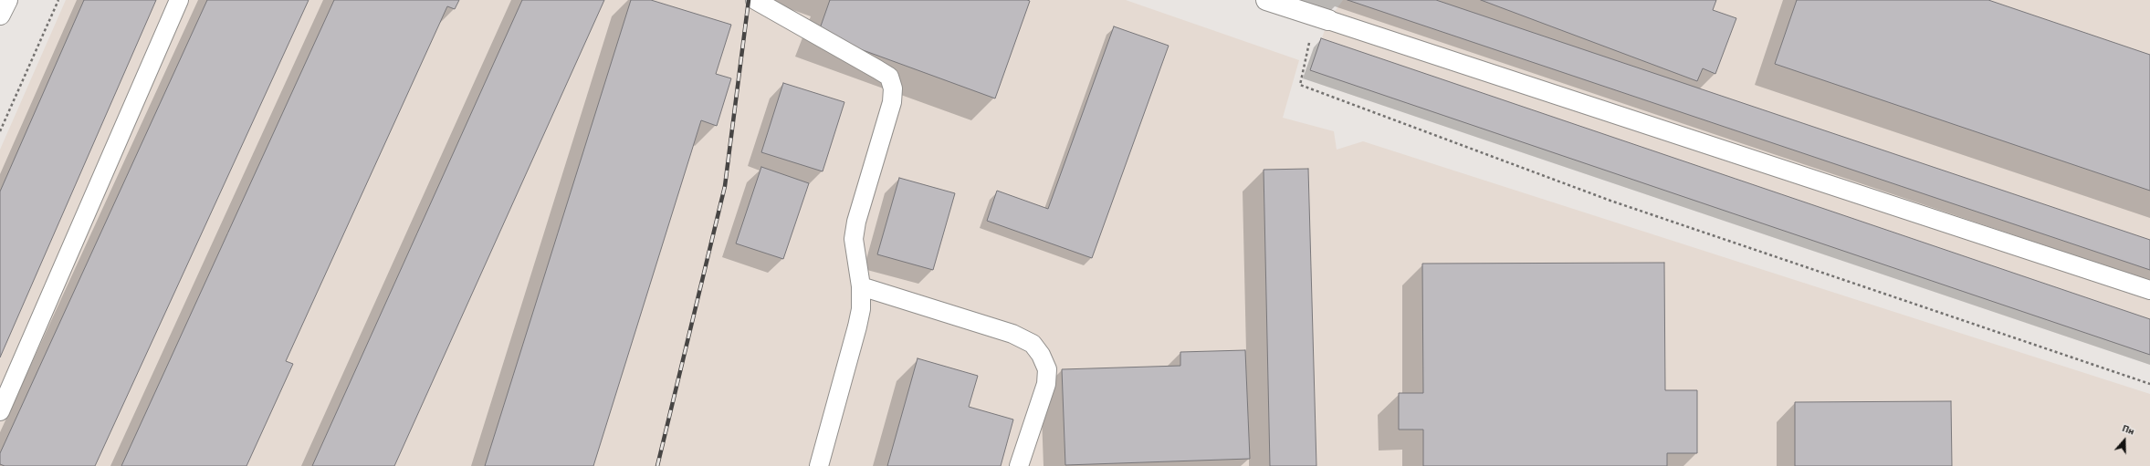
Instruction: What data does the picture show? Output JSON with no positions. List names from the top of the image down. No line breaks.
{"north":"top"}
